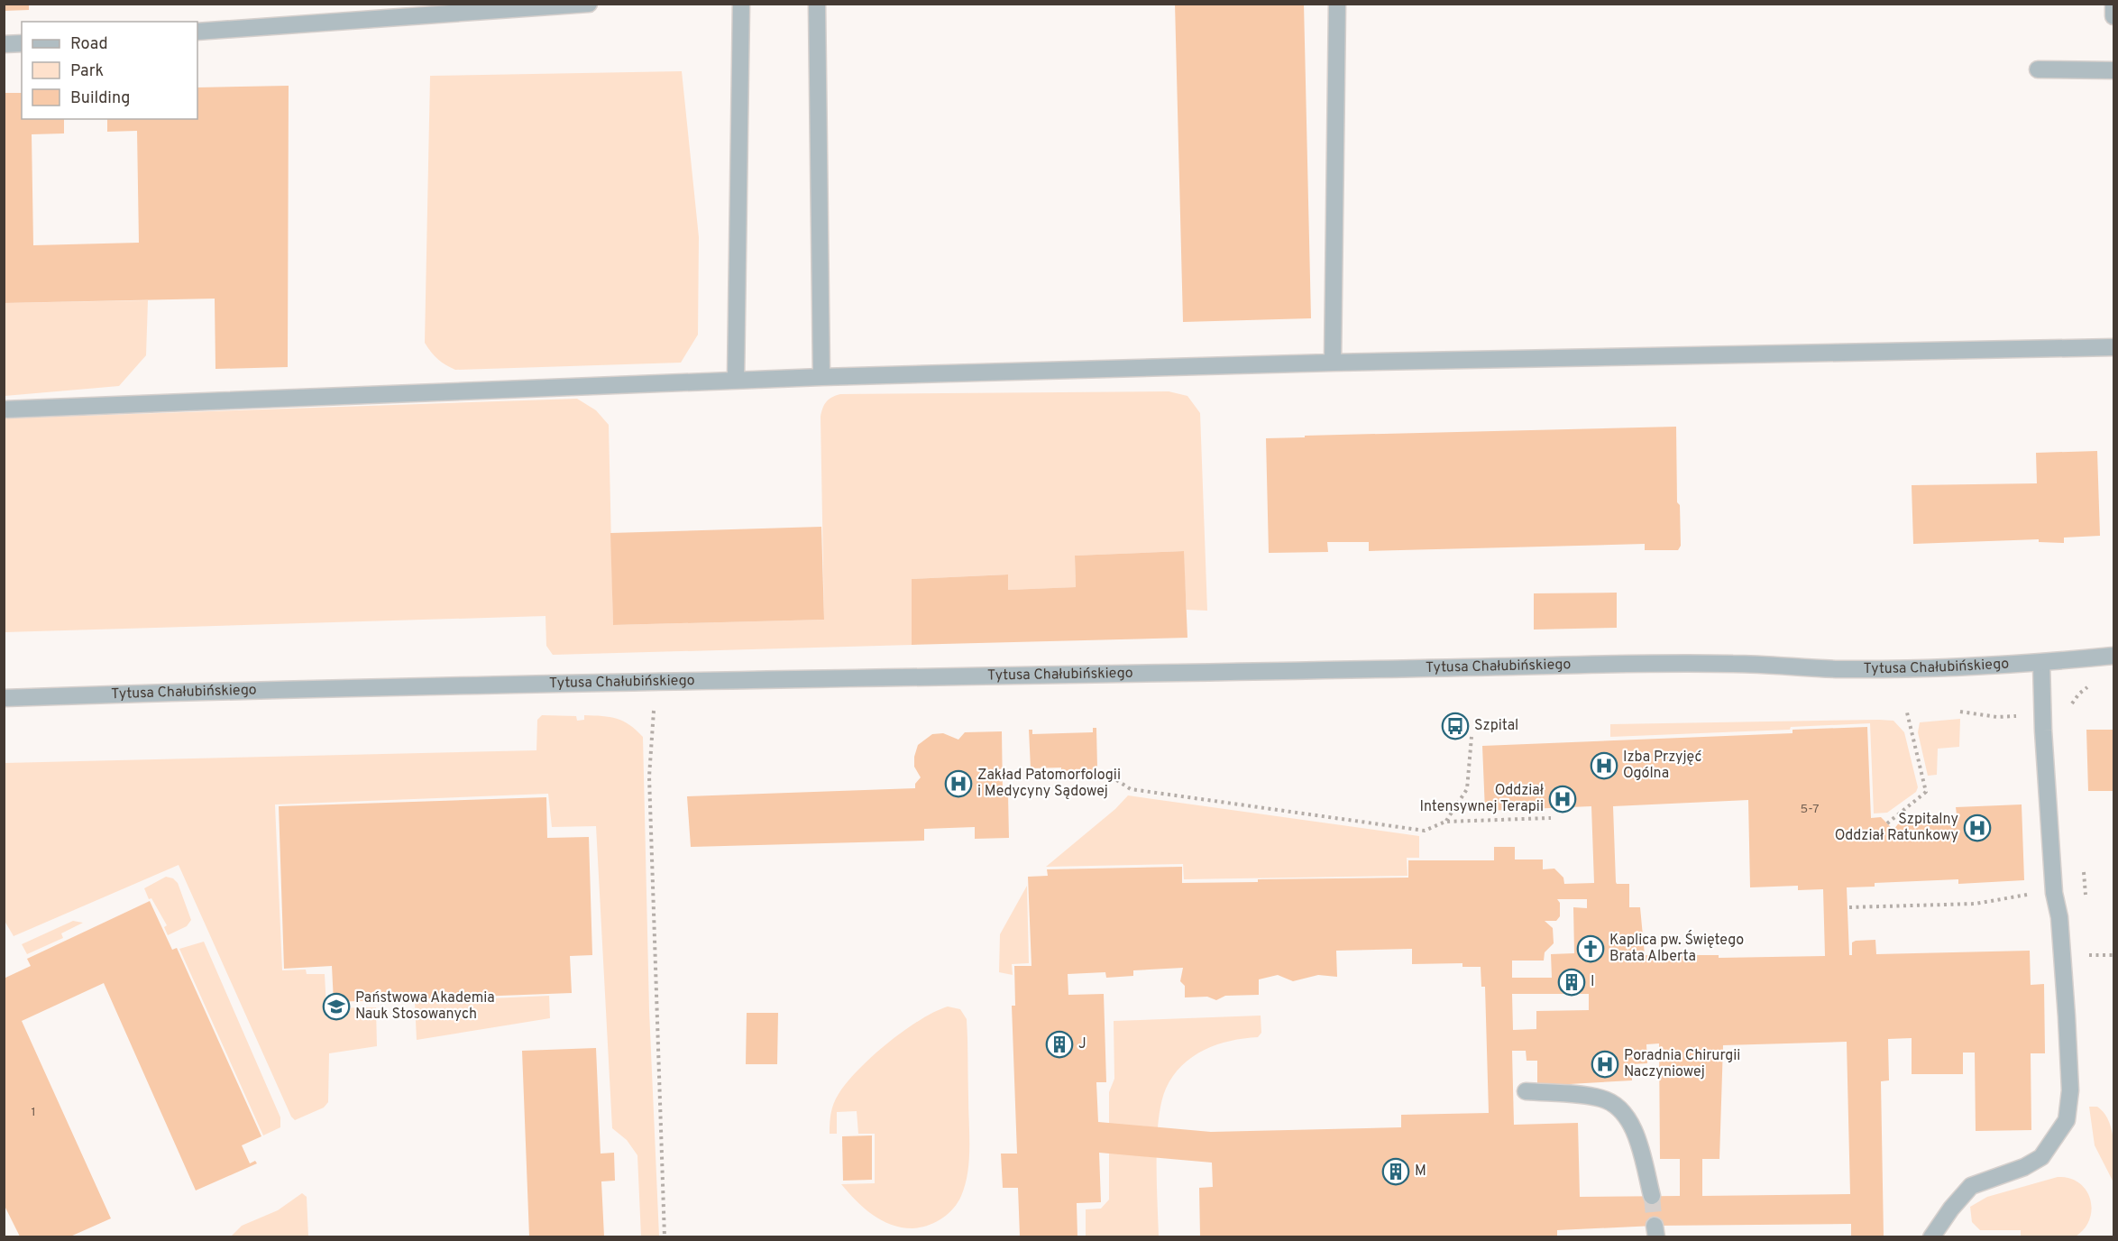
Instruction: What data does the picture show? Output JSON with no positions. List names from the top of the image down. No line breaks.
{"streets":{"street":["Tytusa Chałubińskiego"]},"places":{"bus stop":["Szpital"],"hospital":["Izba Przyjęć Ogólna","Zakład Patomorfologii i Medycyny Sądowej","Oddział Intensywnej Terapii","Szpitalny Oddział Ratunkowy","Poradnia Chirurgii Naczyniowej"],"church":["Kaplica pw. Świętego Brata Alberta"],"building":["I","J","M"],"school or university":["Państwowa Akademia Nauk Stosowanych"]},"house_numbers":["5-7","1"],"legend":["Road","Park","Building"]}
